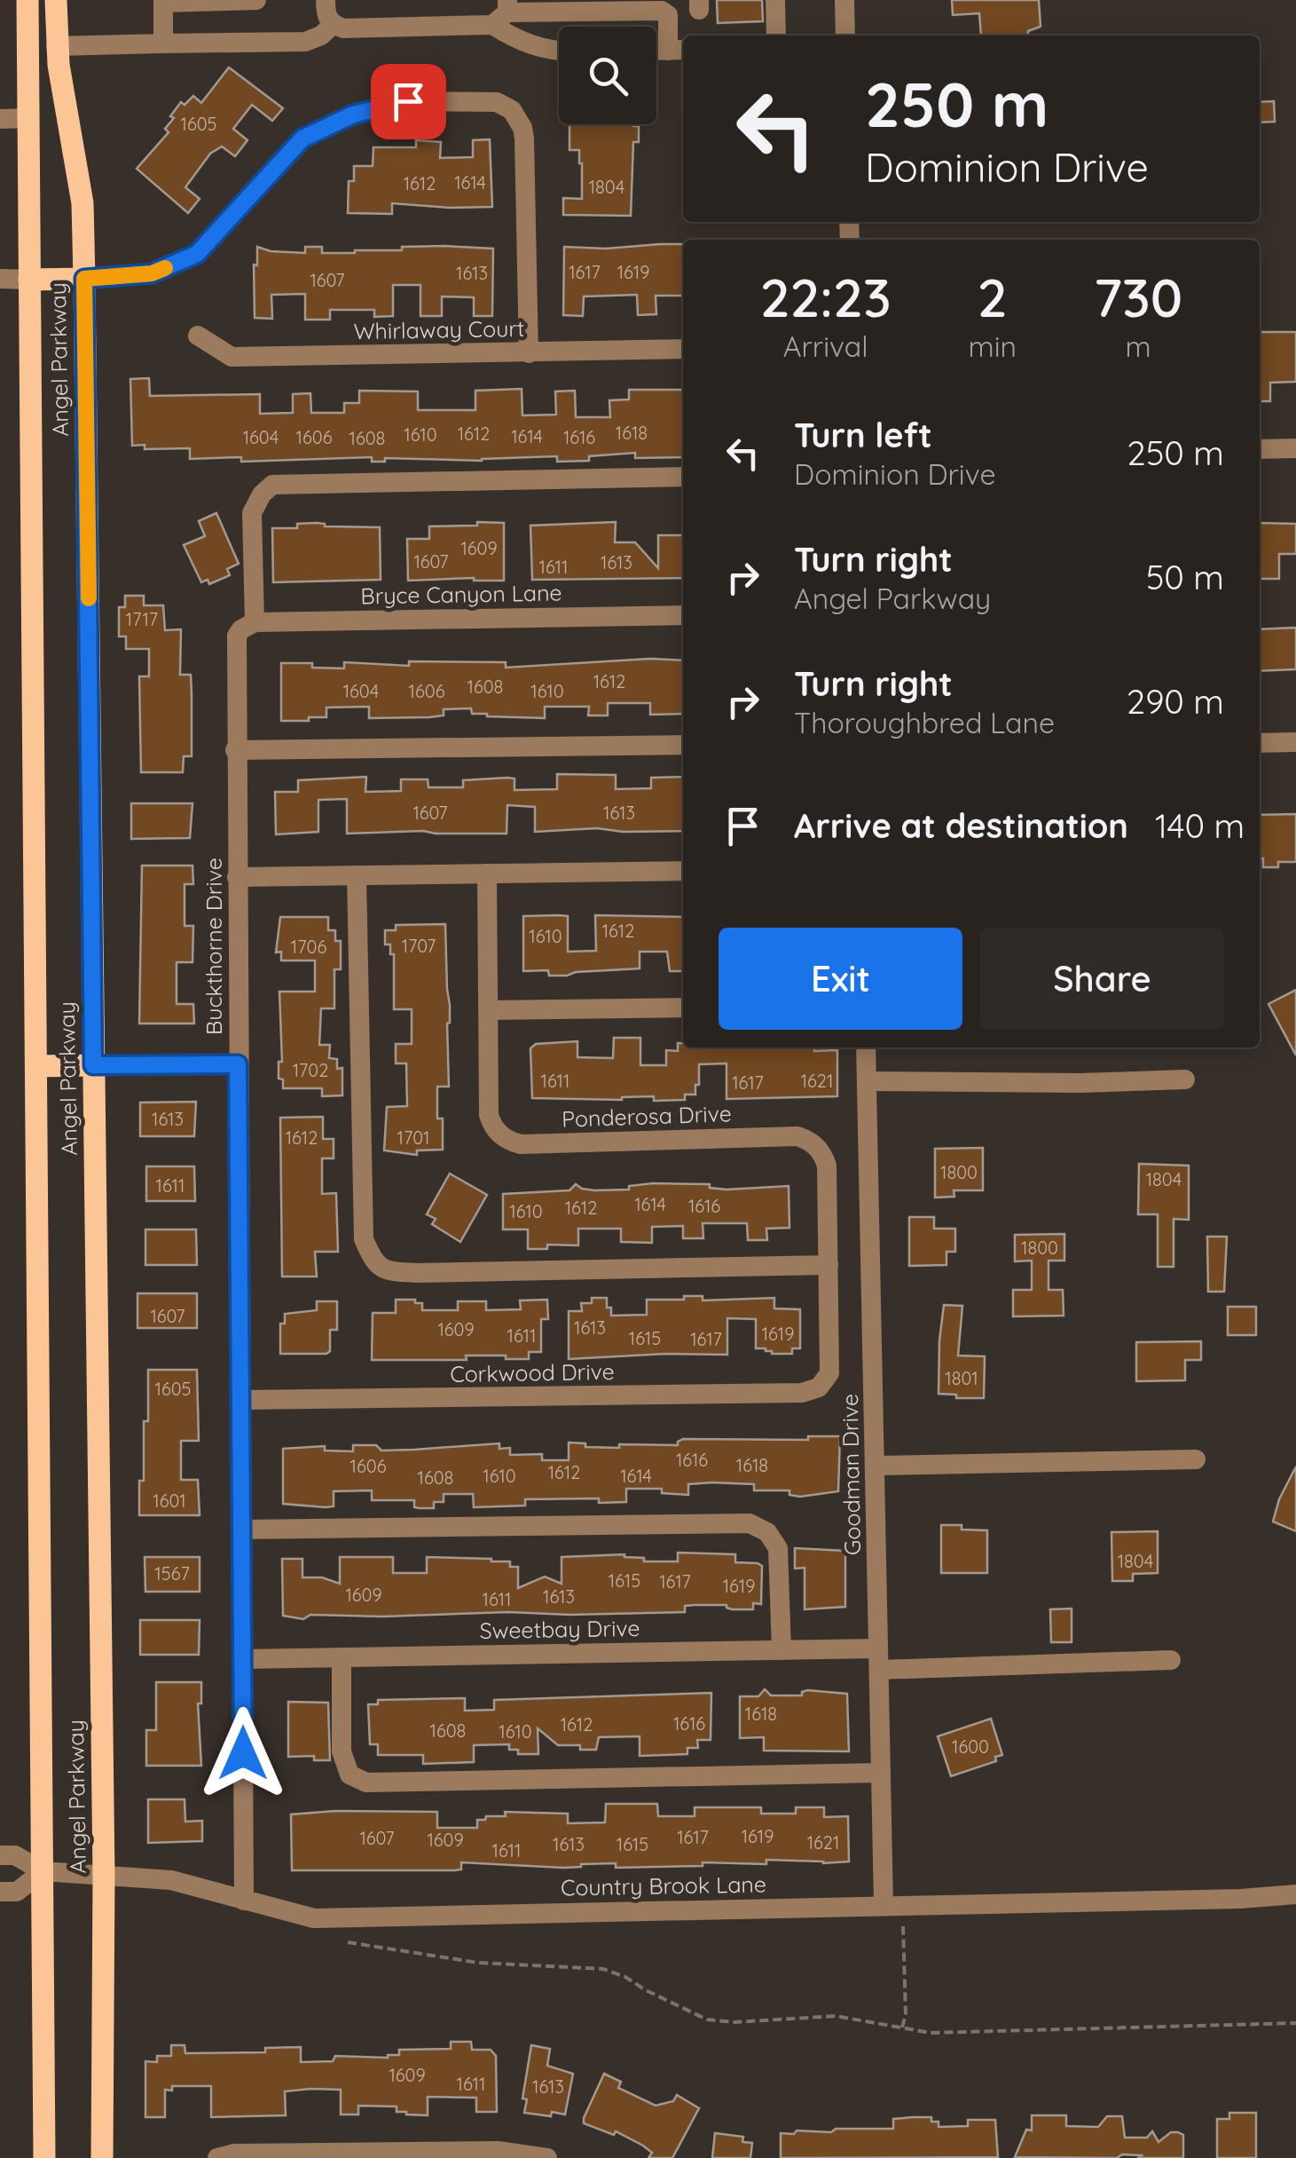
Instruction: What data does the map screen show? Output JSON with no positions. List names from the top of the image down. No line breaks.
{"streets":{"main road":["Angel Parkway"],"street":["Whirlaway Court","Bryce Canyon Lane","Buckthorne Drive","Ponderosa Drive","Corkwood Drive","Goodman Drive","Sweetbay Drive","Country Brook Lane"]},"crossings":[["Angel Parkway","Country Brook Lane"],["Bryce Canyon Lane","Buckthorne Drive"],["Buckthorne Drive","Corkwood Drive"],["Buckthorne Drive","Sweetbay Drive"],["Buckthorne Drive","Country Brook Lane"],["Ponderosa Drive","Corkwood Drive"],["Goodman Drive","Sweetbay Drive"],["Goodman Drive","Country Brook Lane"]],"house_numbers":["1605","1614","1612","1804","1617","1619","1613","1607","1618","1612","1610","1614","1604","1606","1616","1608","1609","1607","1613","1611","1717","1612","1608","1604","1606","1610","1607","1613","1612","1610","1707","1706","1702","1611","1621","1617","1613","1612","1701","1800","1804","1611","1614","1616","1612","1610","1800","1607","1613","1609","1619","1611","1615","1617","1801","1605","1616","1618","1606","1612","1610","1614","1608","1601","1804","1567","1615","1617","1619","1609","1613","1611","1618","1616","1612","1608","1610","1600","1619","1617","1607","1609","1621","1613","1615","1611","1609","1611","1613"],"page":{"turn":["250 m","Dominion Drive"],"eta":["22:23","Arrival","2","min","730","m"],"list":[{"name":"Turn left","note":"Dominion Drive","value":"250 m"},{"name":"Turn right","note":"Angel Parkway","value":"50 m"},{"name":"Turn right","note":"Thoroughbred Lane","value":"290 m"},{"name":"Arrive at destination","value":"140 m"}],"buttons":["Exit","Share"]}}
